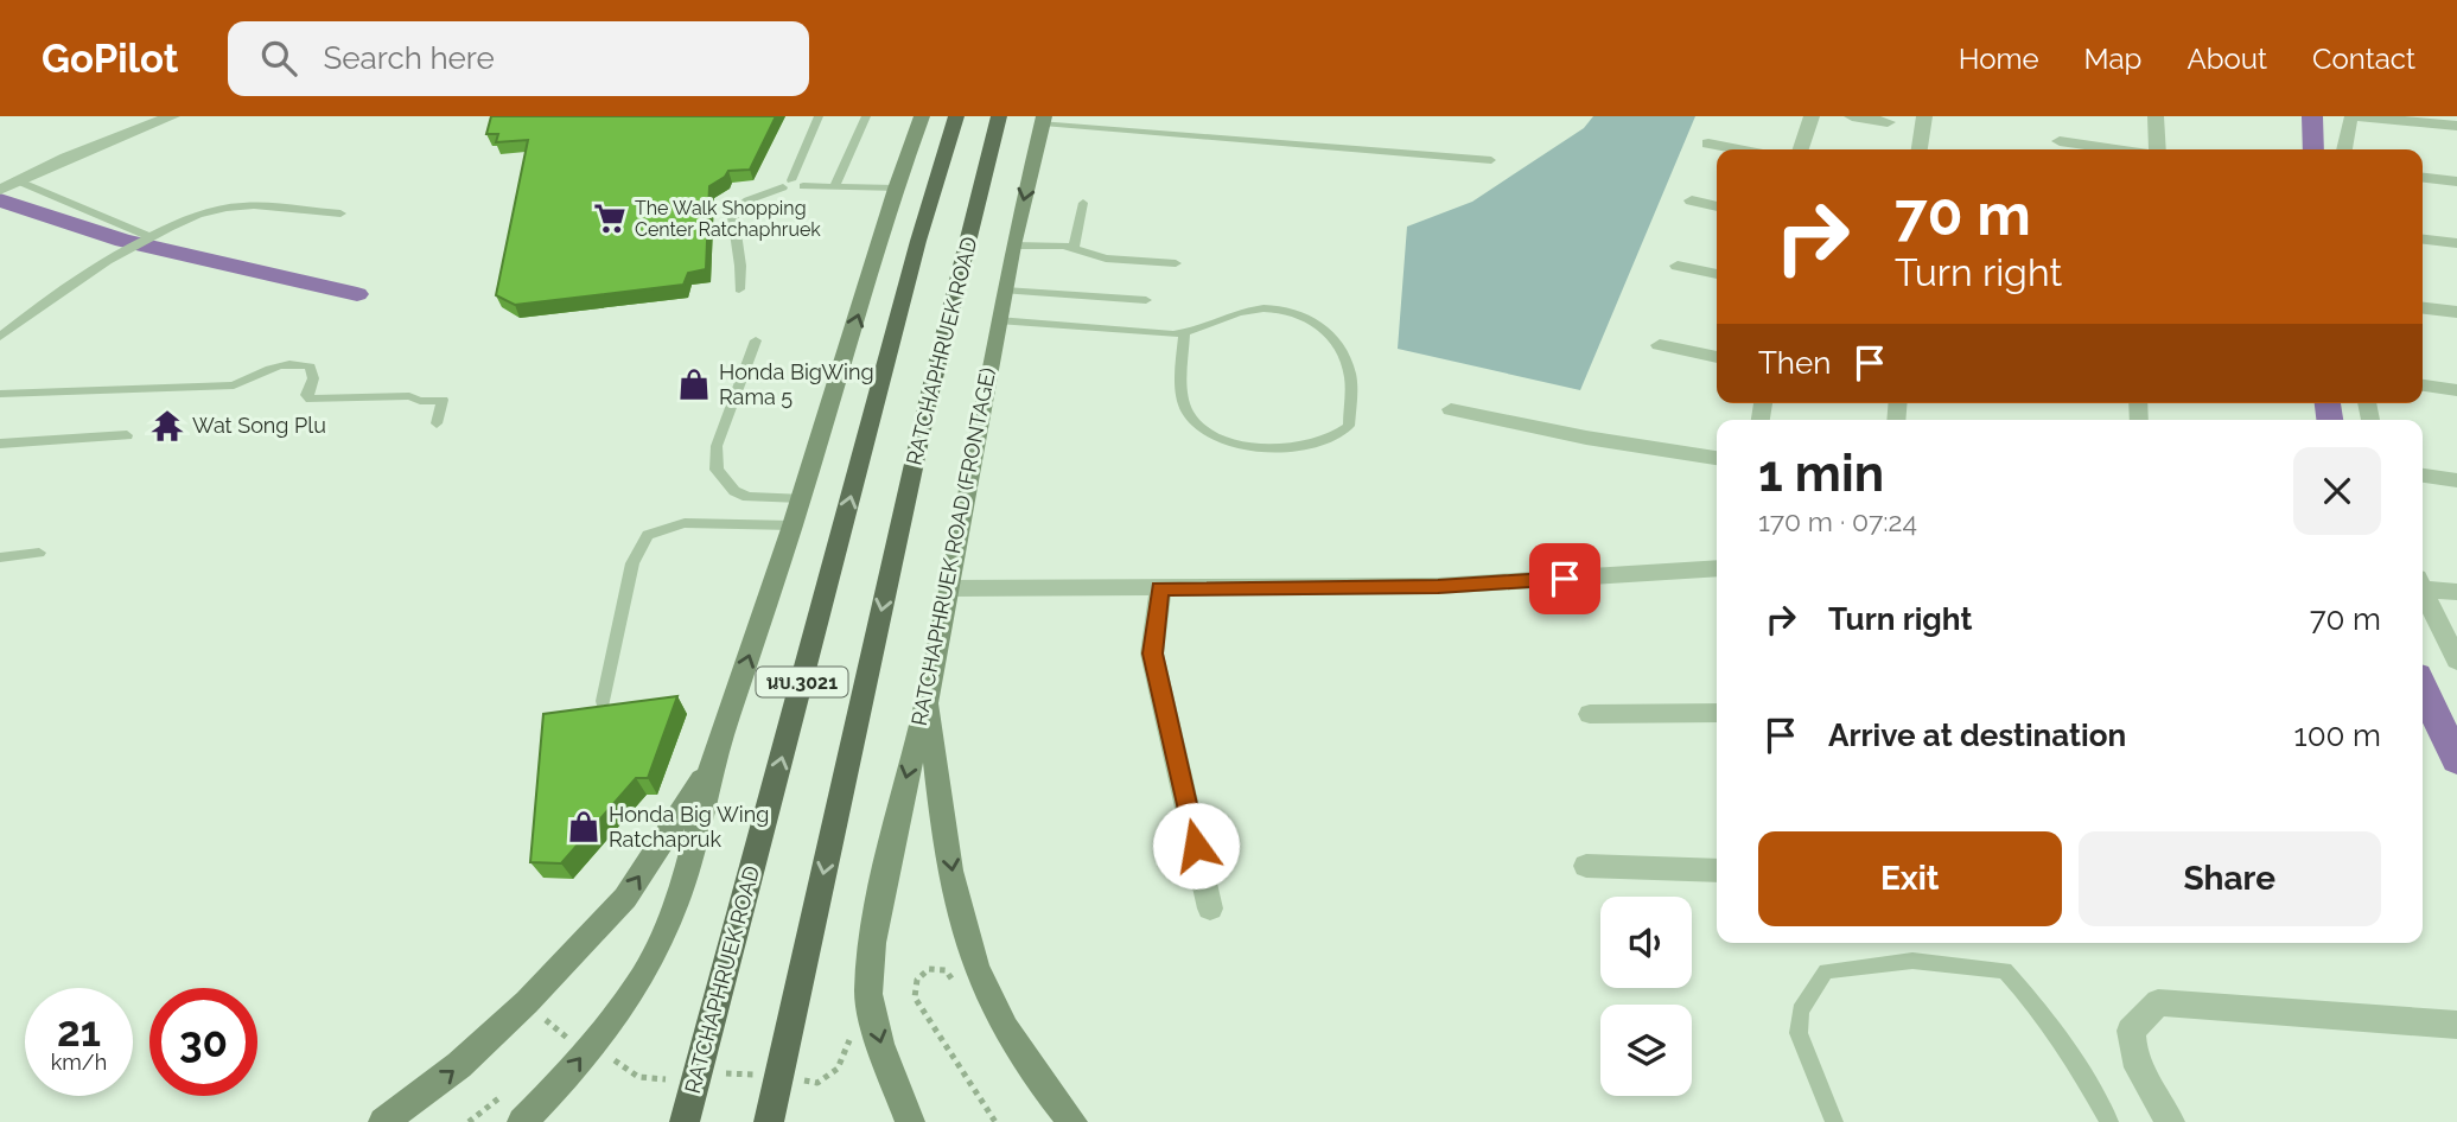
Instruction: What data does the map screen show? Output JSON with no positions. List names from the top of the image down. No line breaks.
{"streets":{"main road":["RATCHAPHRUEK ROAD","RATCHAPHRUEK ROAD (FRONTAGE)","นบ.3021"]},"places":{"supermarket":["The Walk Shopping Center Ratchaphruek"],"shop":["Honda BigWing Rama 5","Honda Big Wing Ratchapruk"],"temple":["Wat Song Plu"]},"page":{"header":"GoPilot","search":"Search here","nav":["Home","Map","About","Contact"],"turn":["70 m","Turn right"],"then":"Then","heading":["1 min","170 m · 07:24"],"list":[{"name":"Turn right","value":"70 m"},{"name":"Arrive at destination","value":"100 m"}],"buttons":["Exit","Share"],"speed":"21 km/h","limit":"30"}}
